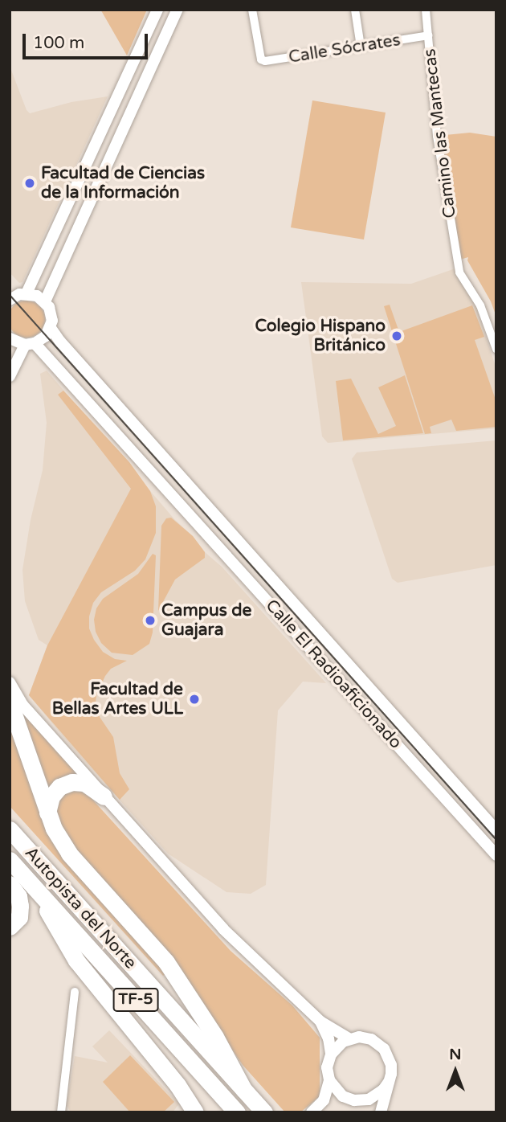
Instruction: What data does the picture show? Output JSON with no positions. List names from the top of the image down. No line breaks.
{"streets":{"highway":["Autopista del Norte","TF-5"],"street":["Calle Sócrates","Camino las Mantecas","Calle El Radioaficionado"]},"crossings":[["Calle Sócrates","Camino las Mantecas"]],"places":["Facultad de Ciencias de la Información","Colegio Hispano Británico","Campus de Guajara","Facultad de Bellas Artes ULL"],"scale_bar":"100 m","north":"top"}
